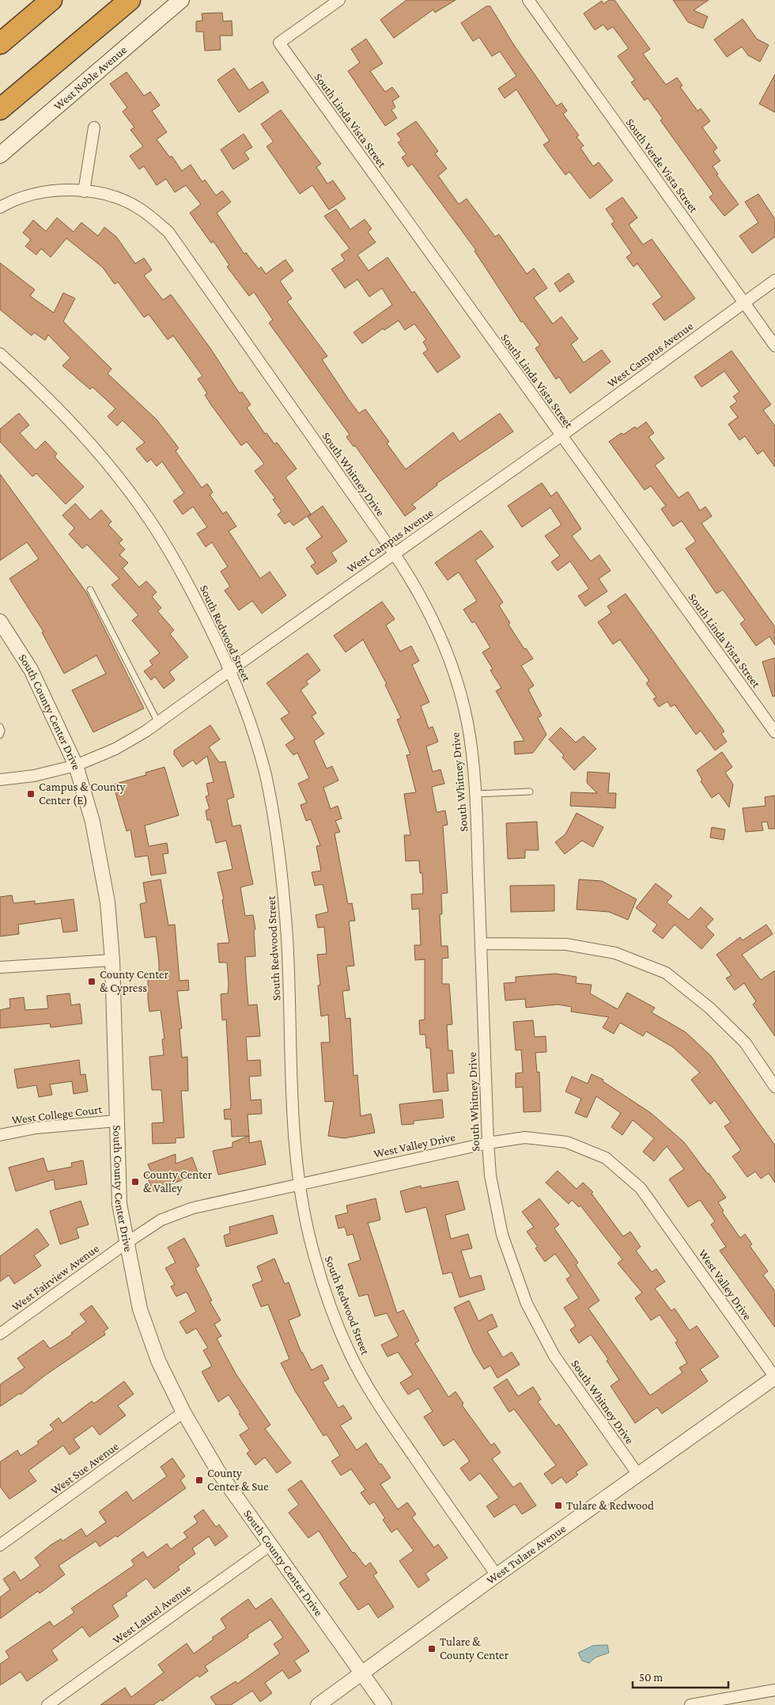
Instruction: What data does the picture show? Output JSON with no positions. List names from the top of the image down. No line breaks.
{"streets":{"main road":["West Noble Avenue"],"street":["South Linda Vista Street","South Verde Vista Street","West Campus Avenue","South Whitney Drive","South Redwood Street","South County Center Drive","West College Court","West Valley Drive","West Fairview Avenue","West Sue Avenue","West Tulare Avenue","West Laurel Avenue"]},"crossings":[["South Linda Vista Street","West Campus Avenue"],["South Verde Vista Street","West Campus Avenue"],["West Campus Avenue","South Whitney Drive"],["West Campus Avenue","South Redwood Street"],["West Campus Avenue","South County Center Drive"],["South Whitney Drive","West Valley Drive"],["South Whitney Drive","West Tulare Avenue"],["South Redwood Street","West Valley Drive"],["South Redwood Street","West Tulare Avenue"],["South County Center Drive","West College Court"],["South County Center Drive","West Valley Drive"],["South County Center Drive","West Fairview Avenue"],["South County Center Drive","West Sue Avenue"],["South County Center Drive","West Tulare Avenue"],["South County Center Drive","West Laurel Avenue"],["West Valley Drive","West Fairview Avenue"],["West Valley Drive","West Tulare Avenue"]],"places":{"transit":["Campus & County Center (E)","County Center & Cypress","County Center & Valley","County Center & Sue","Tulare & Redwood","Tulare & County Center"]},"scale_bar":"50 m"}
